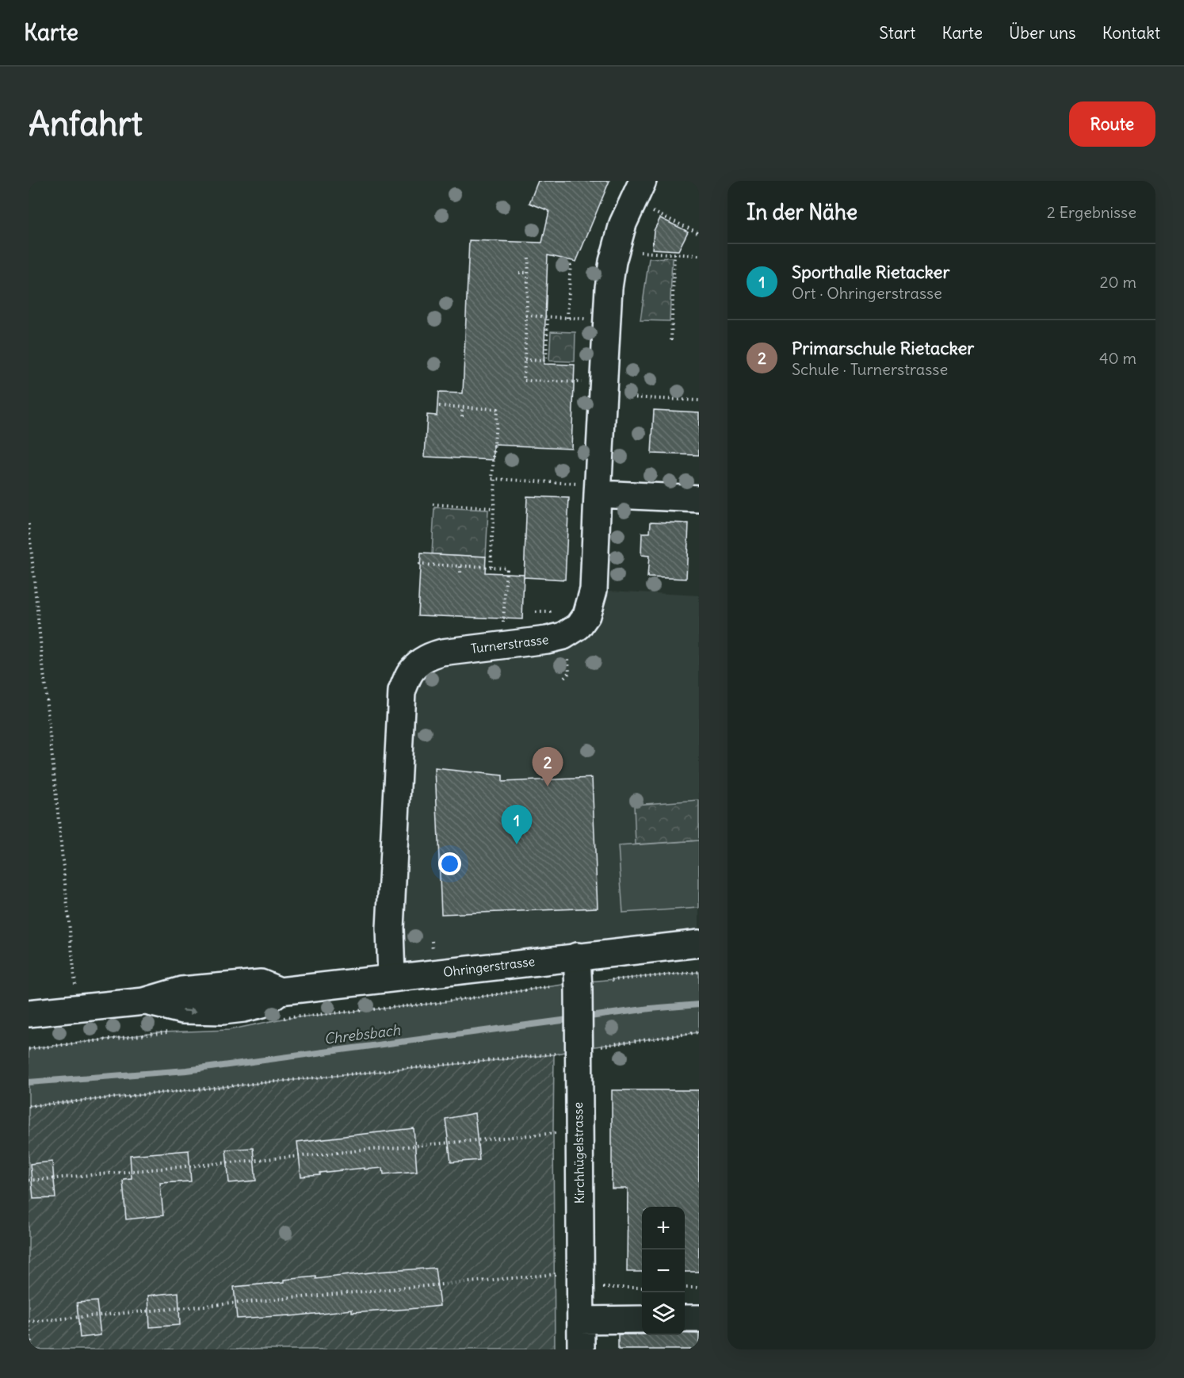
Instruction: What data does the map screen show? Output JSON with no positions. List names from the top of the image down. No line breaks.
{"streets":{"street":["Turnerstrasse","Ohringerstrasse","Kirchhügelstrasse"]},"crossings":[["Turnerstrasse","Ohringerstrasse"],["Ohringerstrasse","Kirchhügelstrasse"]],"water":["Chrebsbach"],"page":{"header":"Karte","nav":["Start","Karte","Über uns","Kontakt"],"buttons":"Route","title":"Anfahrt","heading":["In der Nähe","2 Ergebnisse"],"list":[{"mark":"1","name":"Sporthalle Rietacker","note":"Ort · Ohringerstrasse","value":"20 m"},{"mark":"2","name":"Primarschule Rietacker","note":"Schule · Turnerstrasse","value":"40 m"}],"pins":["2","1"],"map_buttons":["+","−"]}}
